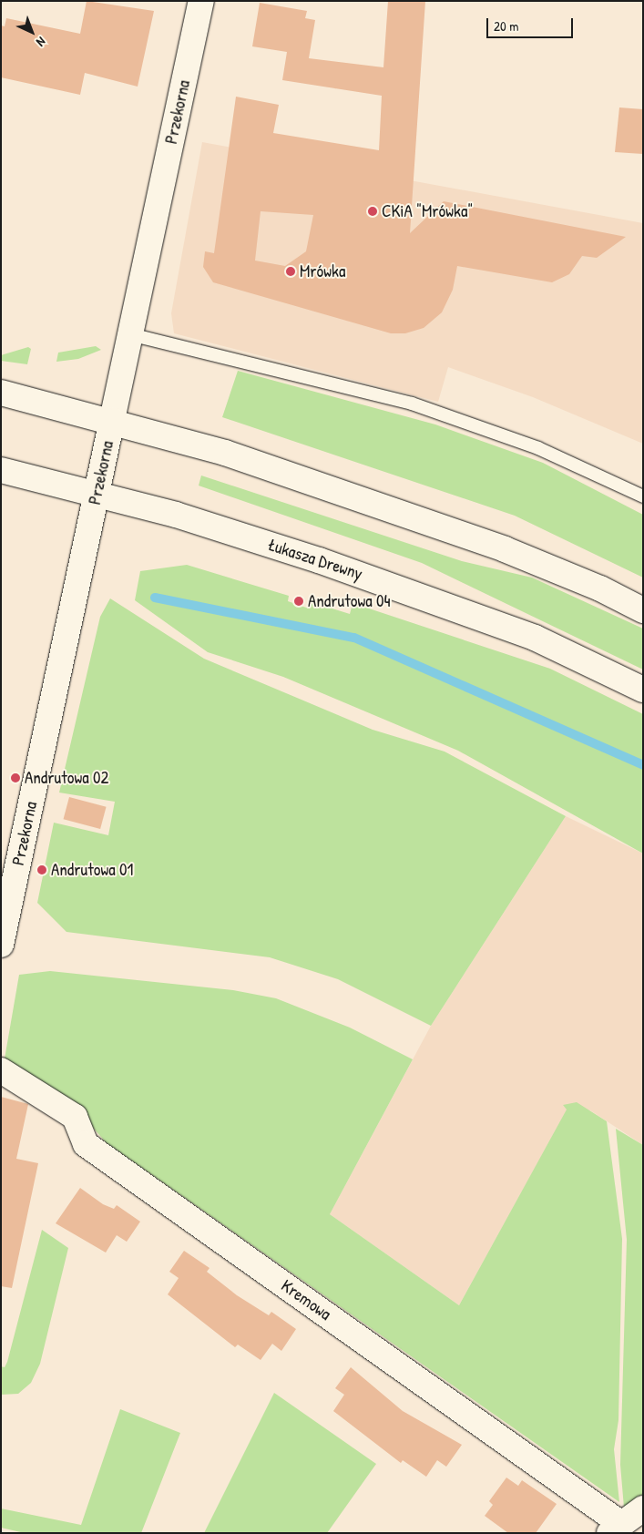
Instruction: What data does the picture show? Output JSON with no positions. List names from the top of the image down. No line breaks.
{"streets":{"street":["Przekorna","Łukasza Drewny","Kremowa"]},"crossings":[["Przekorna","Łukasza Drewny"]],"places":["CKiA \"Mrówka\"","Mrówka","Andrutowa 04","Andrutowa 02","Andrutowa 01"],"scale_bar":"20 m","north":"bottom right"}
